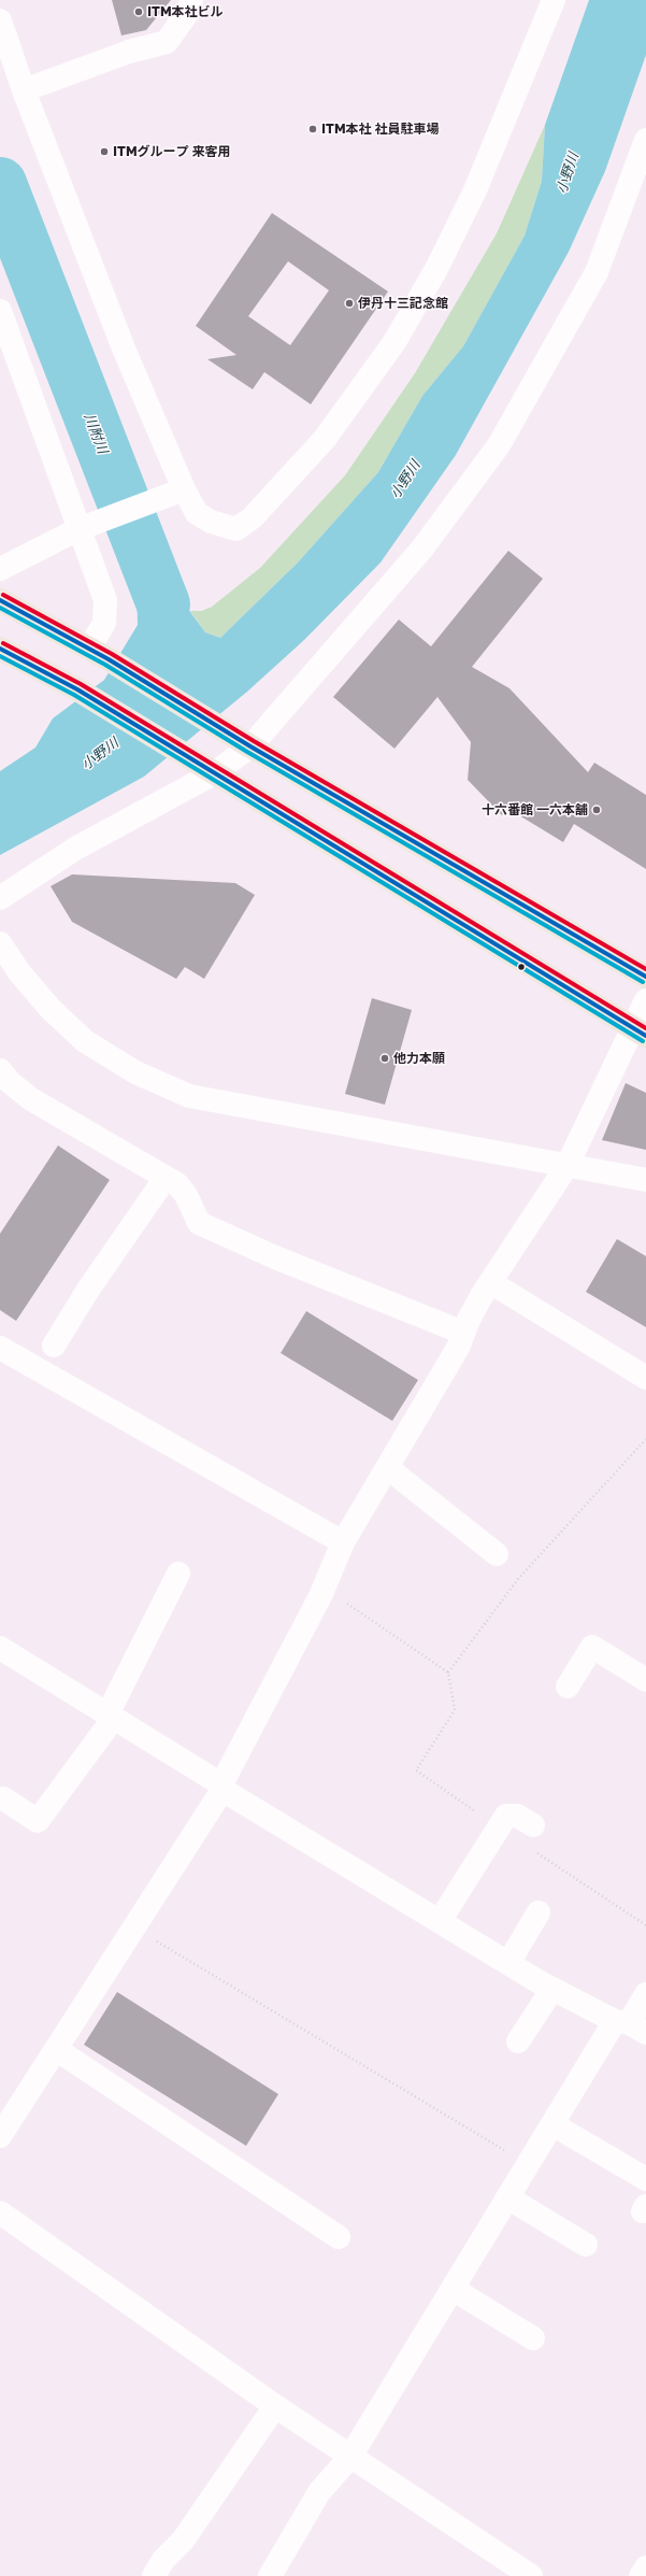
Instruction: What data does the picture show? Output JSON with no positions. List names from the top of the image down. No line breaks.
{"water":["小野川","川附川"],"places":["ITM本社ビル","ITM本社 社員駐車場","ITMグループ 来客用","伊丹十三記念館","十六番館 一六本舗","他力本願"]}
